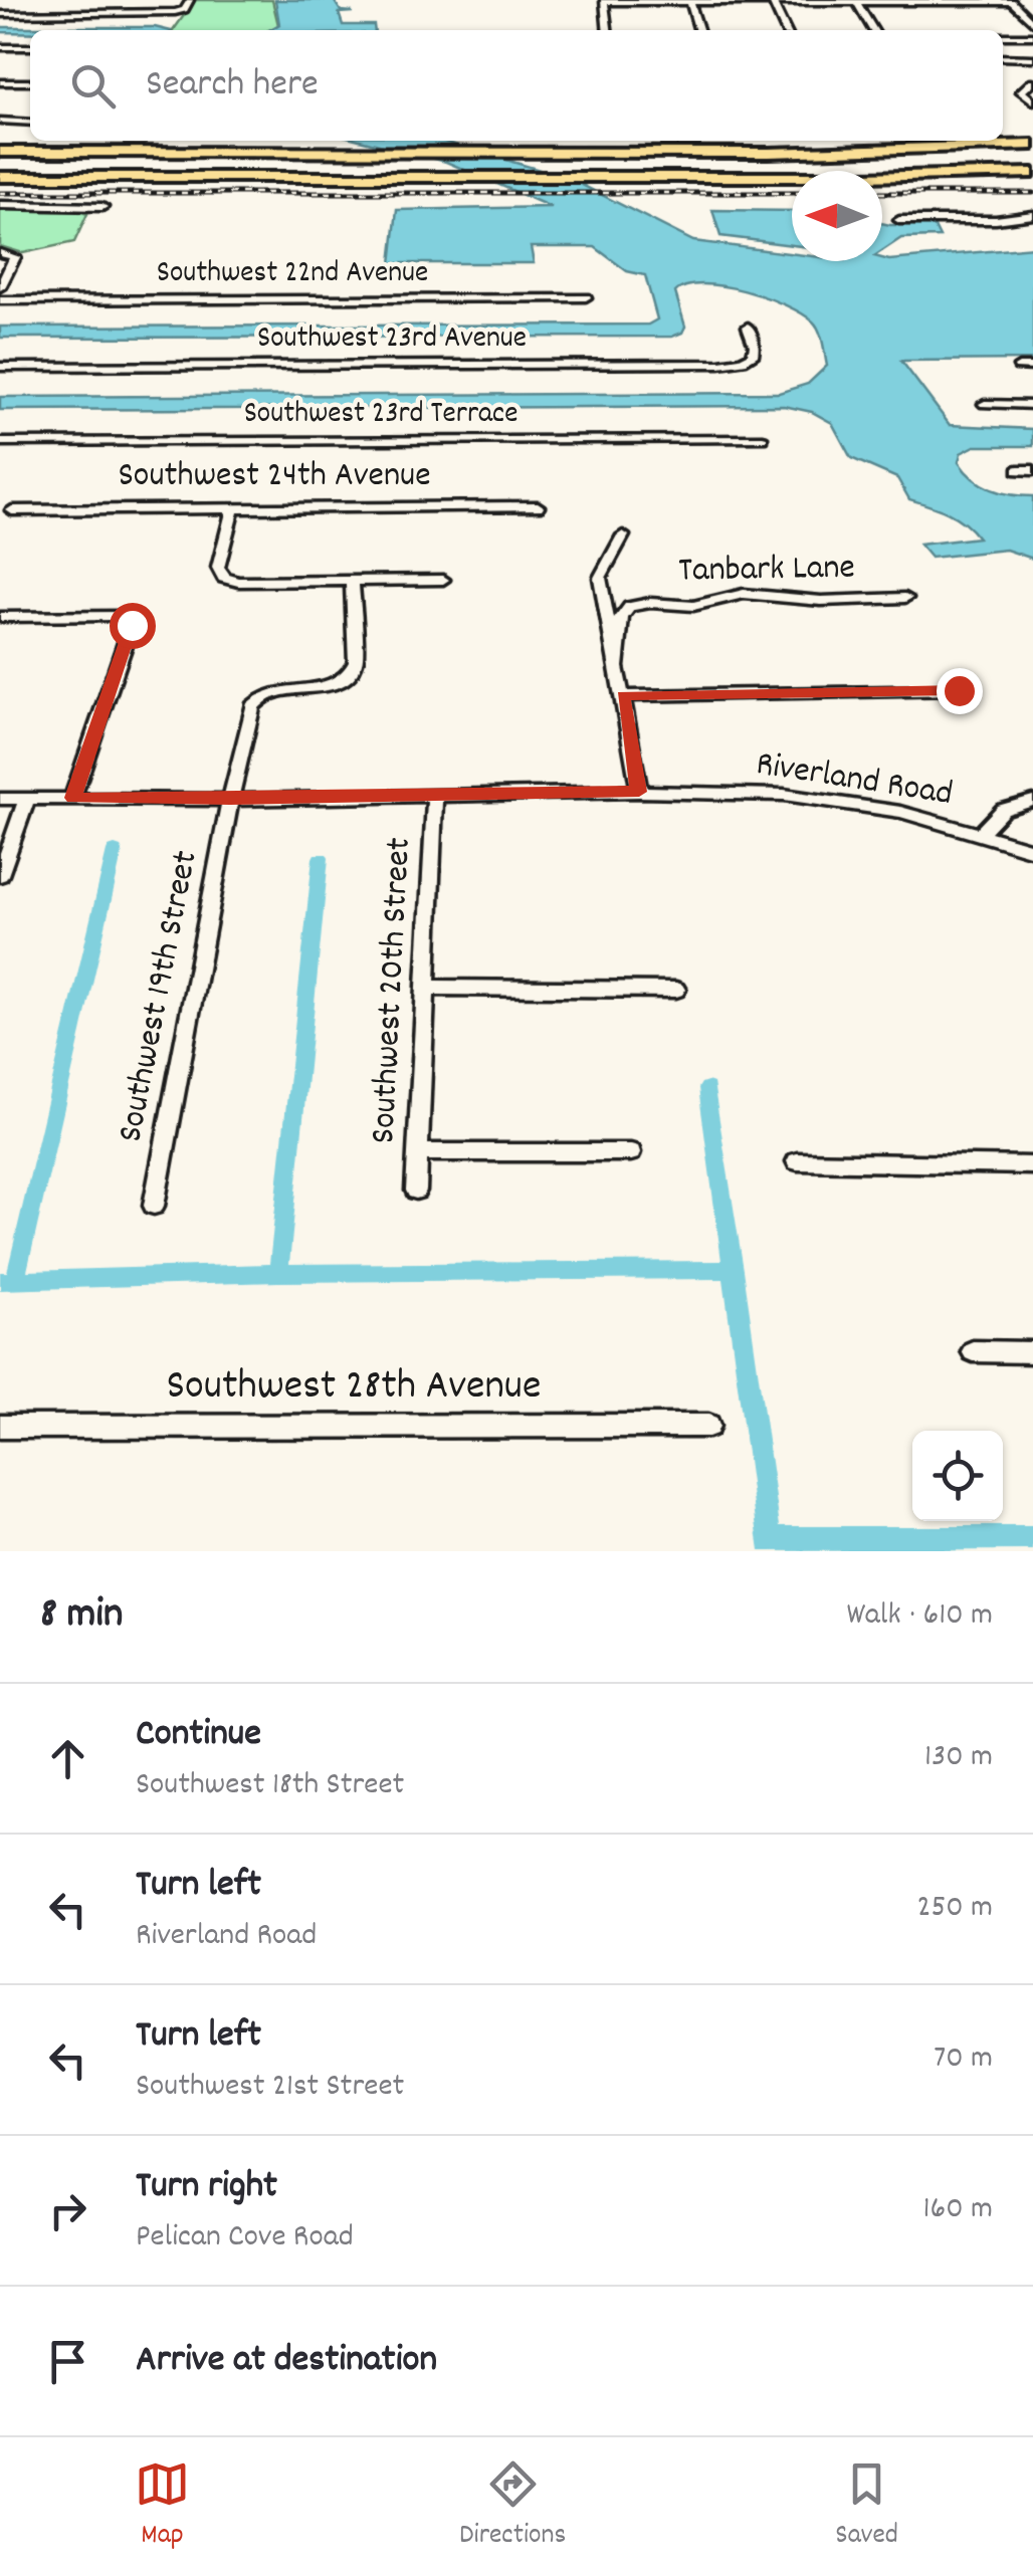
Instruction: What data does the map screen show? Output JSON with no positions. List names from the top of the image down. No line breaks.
{"streets":{"street":["Southwest 22nd Avenue","Southwest 23rd Avenue","Southwest 23rd Terrace","Southwest 24th Avenue","Tanbark Lane","Riverland Road","Southwest 20th Street","Southwest 19th Street","Southwest 28th Avenue"]},"crossings":[["Riverland Road","Southwest 20th Street"],["Riverland Road","Southwest 19th Street"]],"north":"left","page":{"search":"Search here","heading":["8 min","Walk · 610 m"],"list":[["Continue","Southwest 18th Street","130 m"],["Turn left","Riverland Road","250 m"],["Turn left","Southwest 21st Street","70 m"],["Turn right","Pelican Cove Road","160 m"],"Arrive at destination"],"nav":["Map","Directions","Saved"]}}
